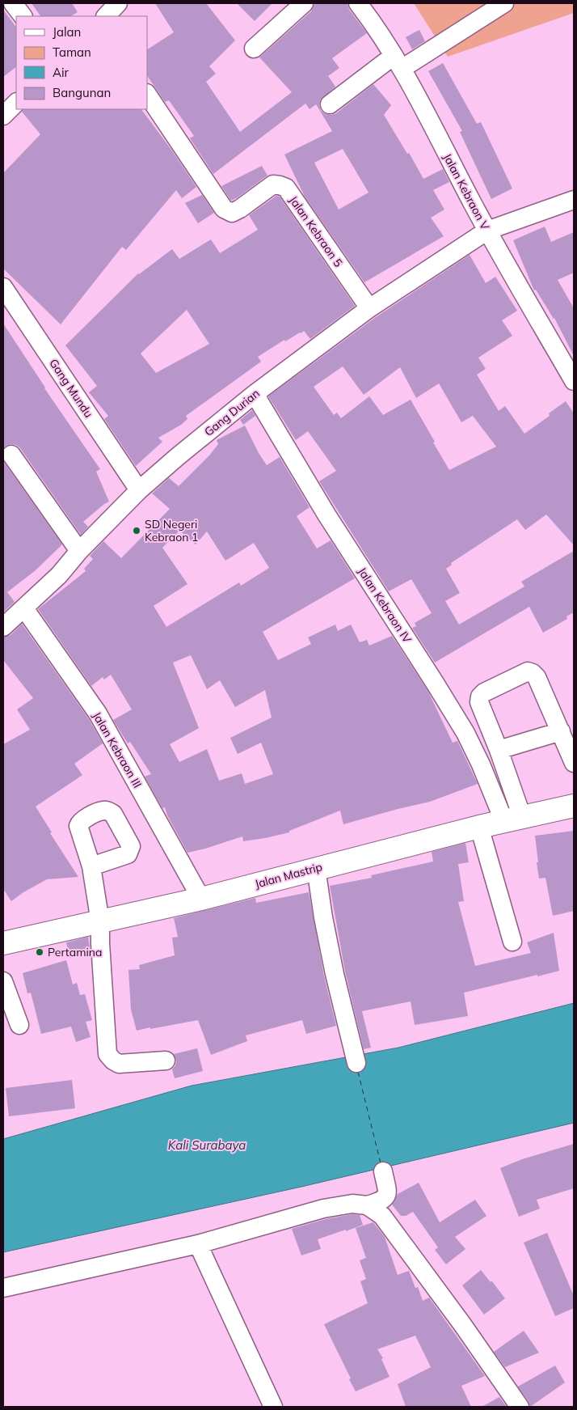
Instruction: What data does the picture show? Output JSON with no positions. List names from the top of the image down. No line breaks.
{"streets":{"main road":["Jalan Mastrip"],"street":["Jalan Kebraon V","Jalan Kebraon 5","Gang Mundu","Gang Durian","Jalan Kebraon IV","Jalan Kebraon III"]},"crossings":[["Jalan Kebraon V","Gang Durian"],["Jalan Kebraon 5","Gang Durian"],["Gang Mundu","Gang Durian"],["Gang Durian","Jalan Kebraon IV"],["Gang Durian","Jalan Kebraon III"],["Jalan Kebraon IV","Jalan Mastrip"],["Jalan Kebraon III","Jalan Mastrip"]],"water":["Kali Surabaya"],"places":["SD Negeri Kebraon 1","Pertamina"],"legend":["Jalan","Taman","Air","Bangunan"]}
